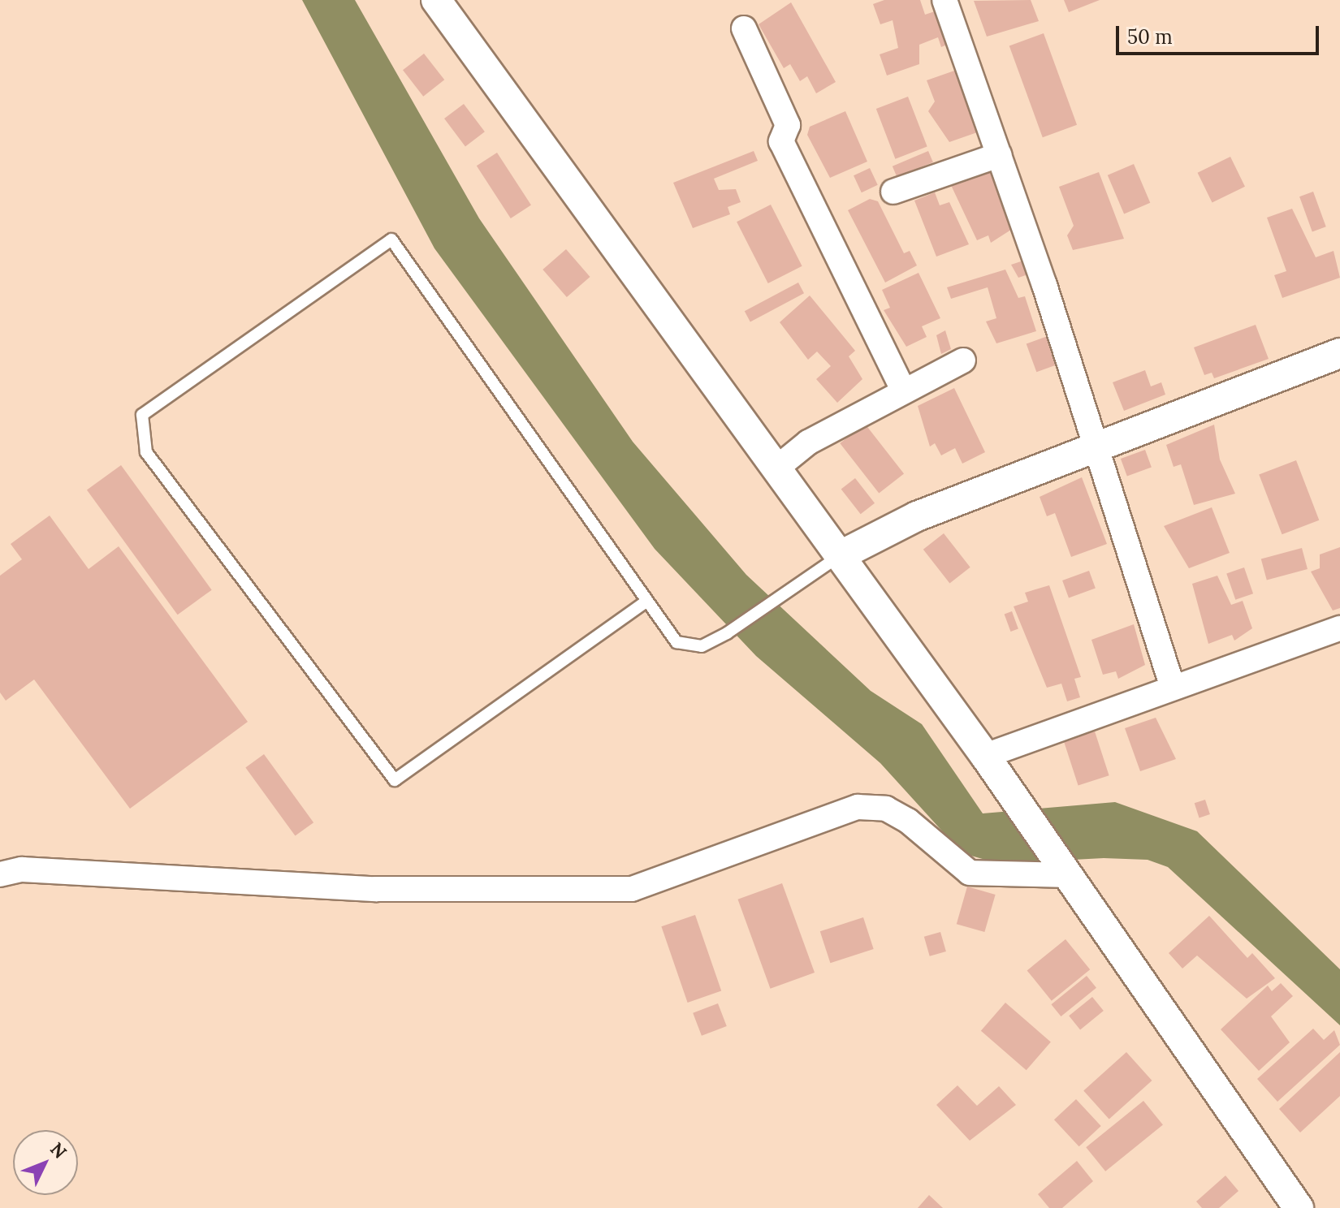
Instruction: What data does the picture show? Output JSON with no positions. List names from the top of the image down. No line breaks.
{"scale_bar":"50 m","north":"top right"}
